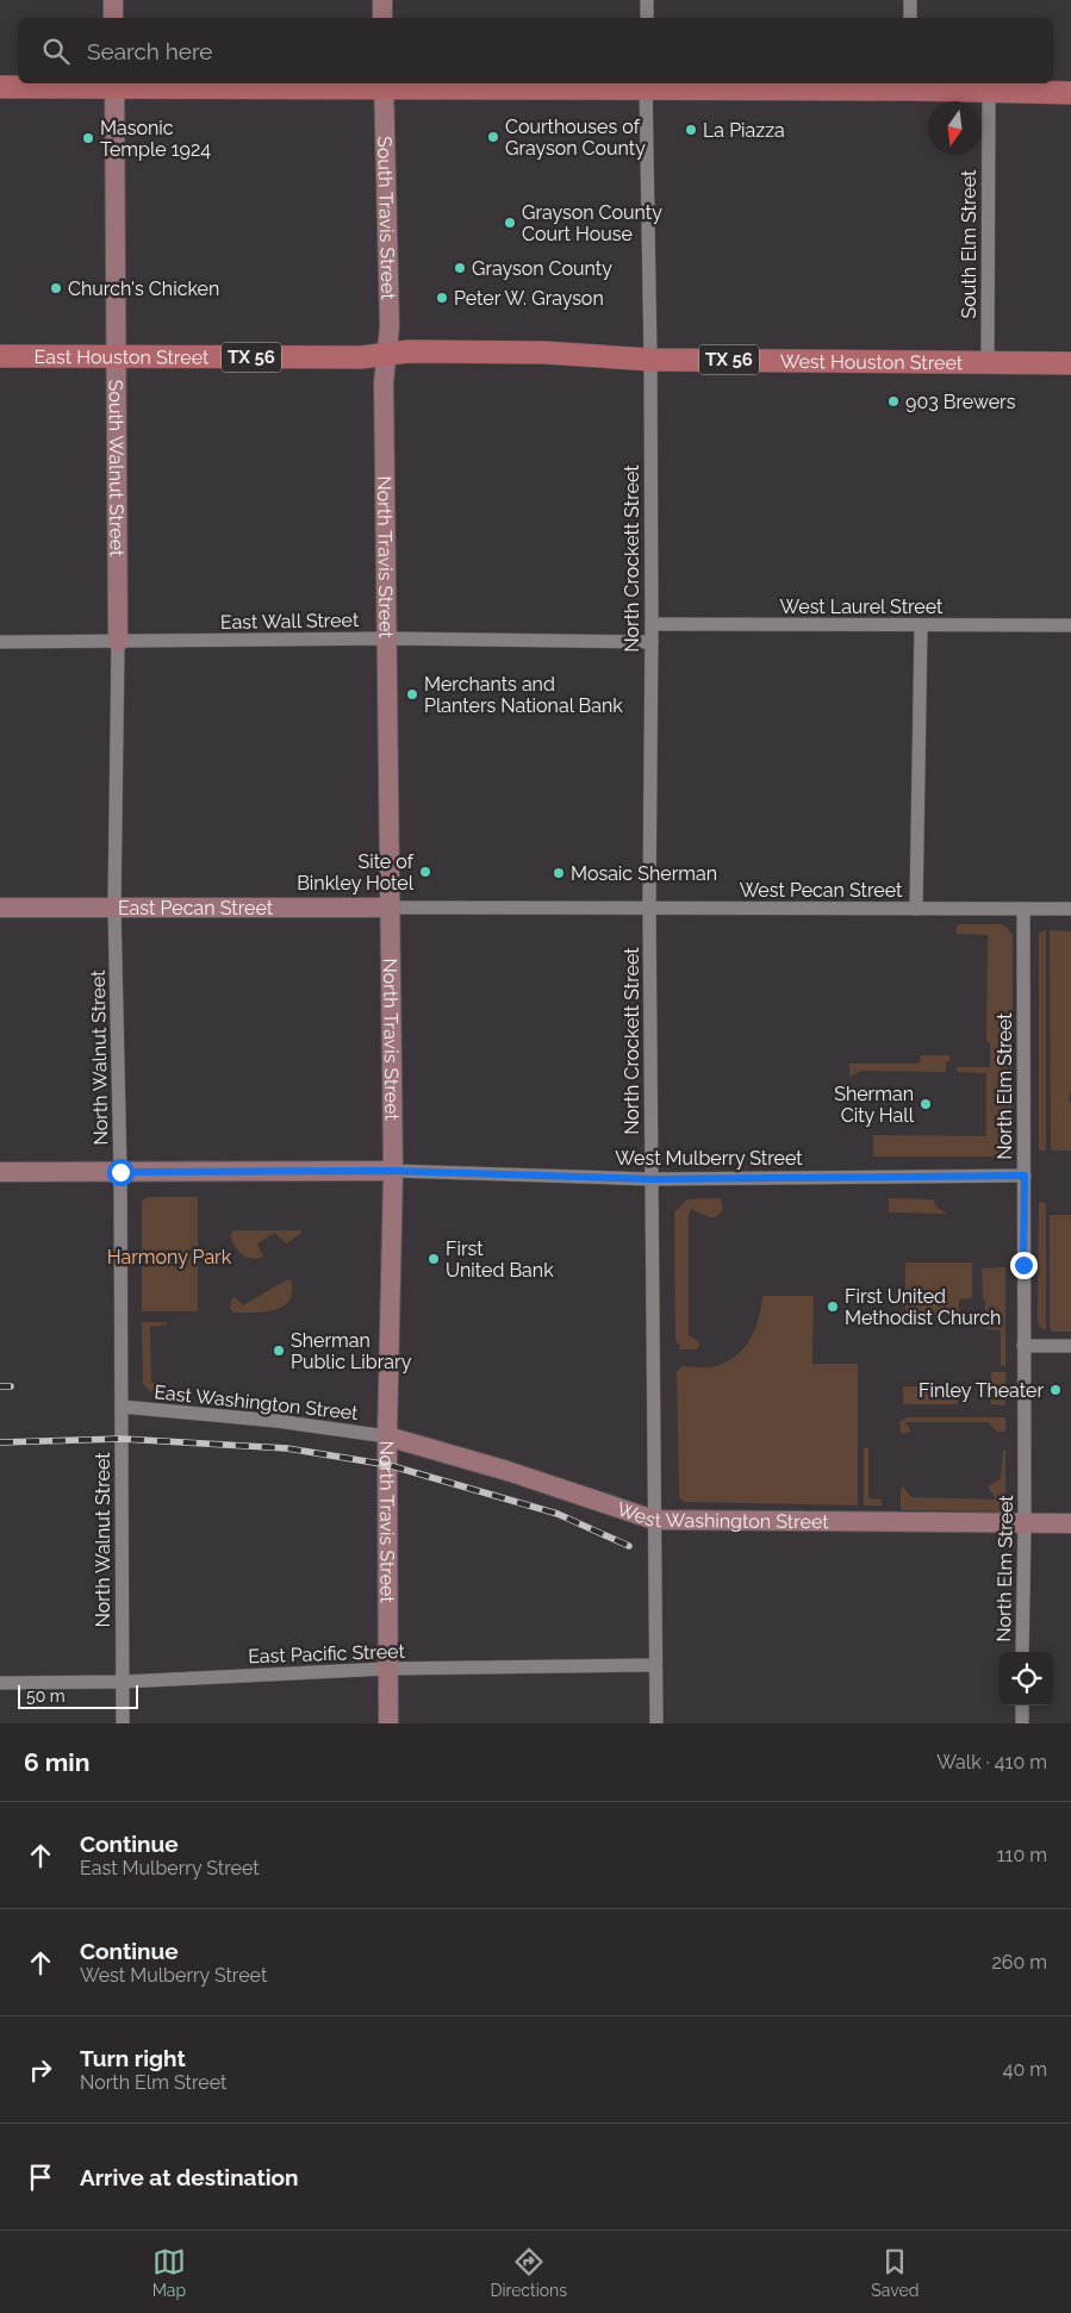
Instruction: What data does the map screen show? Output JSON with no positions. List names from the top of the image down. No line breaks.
{"streets":{"main road":["East Houston Street","TX 56","West Houston Street"],"street":["South Travis Street","South Elm Street","South Walnut Street","North Travis Street","North Crockett Street","West Laurel Street","East Wall Street","West Pecan Street","East Pecan Street","North Walnut Street","North Elm Street","West Mulberry Street","East Washington Street","West Washington Street","East Pacific Street"]},"crossings":[["South Travis Street","East Houston Street"],["South Travis Street","West Houston Street"],["South Travis Street","North Travis Street"],["South Elm Street","West Houston Street"],["East Houston Street","West Houston Street"],["East Houston Street","South Walnut Street"],["East Houston Street","North Travis Street"],["West Houston Street","North Travis Street"],["West Houston Street","North Crockett Street"],["South Walnut Street","East Wall Street"],["South Walnut Street","North Walnut Street"],["North Travis Street","East Wall Street"],["North Travis Street","West Pecan Street"],["North Travis Street","East Pecan Street"],["North Travis Street","West Mulberry Street"],["North Travis Street","East Washington Street"],["North Travis Street","West Washington Street"],["North Travis Street","East Pacific Street"],["North Crockett Street","West Laurel Street"],["North Crockett Street","East Wall Street"],["North Crockett Street","West Pecan Street"],["North Crockett Street","West Mulberry Street"],["North Crockett Street","West Washington Street"],["North Crockett Street","East Pacific Street"],["East Wall Street","North Walnut Street"],["West Pecan Street","East Pecan Street"],["West Pecan Street","North Elm Street"],["East Pecan Street","North Walnut Street"],["North Walnut Street","East Washington Street"],["North Walnut Street","East Pacific Street"],["North Elm Street","West Mulberry Street"],["North Elm Street","West Washington Street"],["East Washington Street","West Washington Street"]],"parks":["Harmony Park"],"places":["La Piazza","Courthouses of Grayson County","Masonic Temple 1924","Grayson County Court House","Grayson County","Church's Chicken","Peter W. Grayson","903 Brewers","Merchants and Planters National Bank","Site of Binkley Hotel","Mosaic Sherman","Sherman City Hall","First United Bank","First United Methodist Church","Sherman Public Library","Finley Theater"],"scale_bar":"50 m","north":"bottom","page":{"search":"Search here","scale":"50 m","heading":["6 min","Walk · 410 m"],"list":[["Continue","East Mulberry Street","110 m"],["Continue","West Mulberry Street","260 m"],["Turn right","North Elm Street","40 m"],"Arrive at destination"],"nav":["Map","Directions","Saved"]}}
